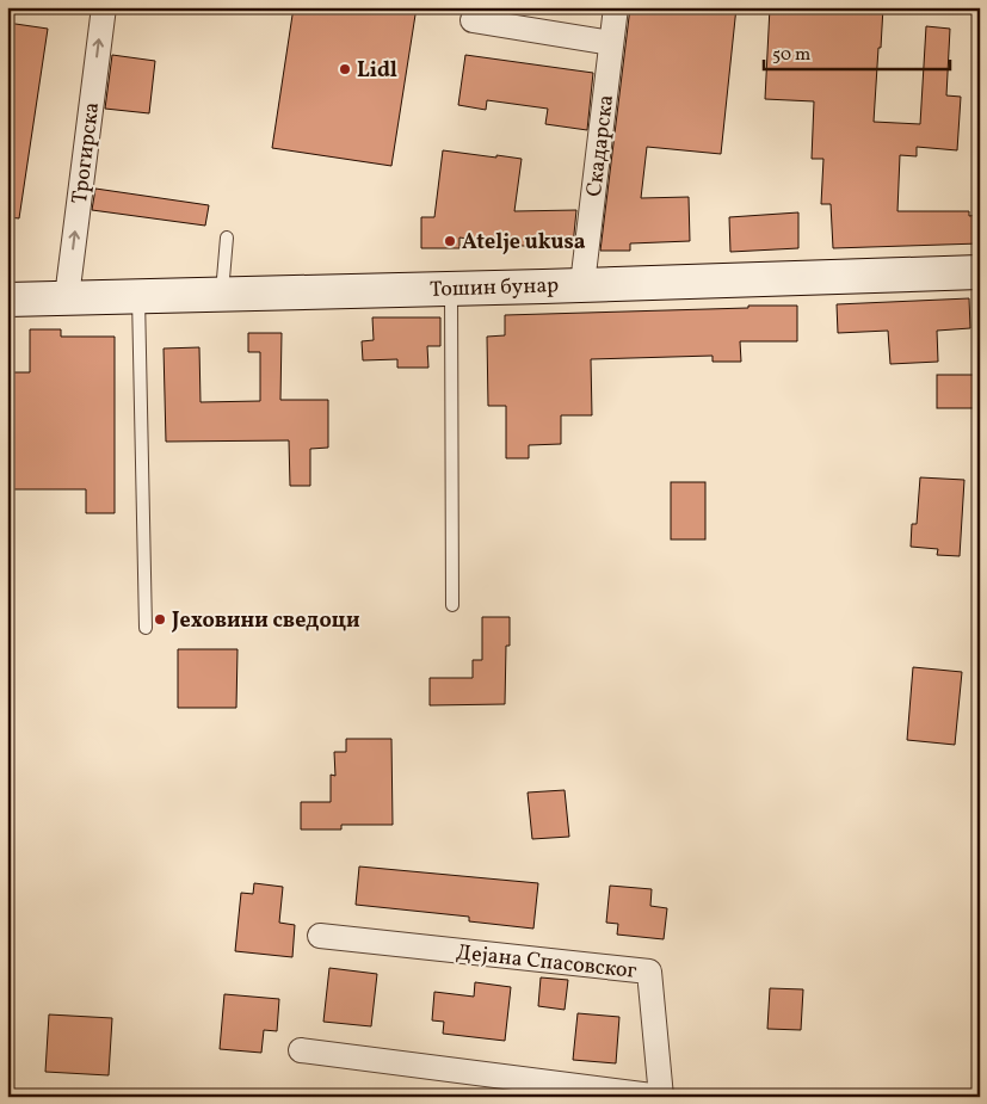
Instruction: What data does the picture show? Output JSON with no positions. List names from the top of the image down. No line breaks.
{"streets":{"main road":["Тошин бунар"],"street":["Скадарска","Трогирска","Дејана Спасовског"]},"crossings":[["Скадарска","Тошин бунар"],["Трогирска","Тошин бунар"]],"one_way":["Трогирска"],"places":["Lidl","Atelje ukusa","Јеховини сведоци"],"scale_bar":"50 m"}
